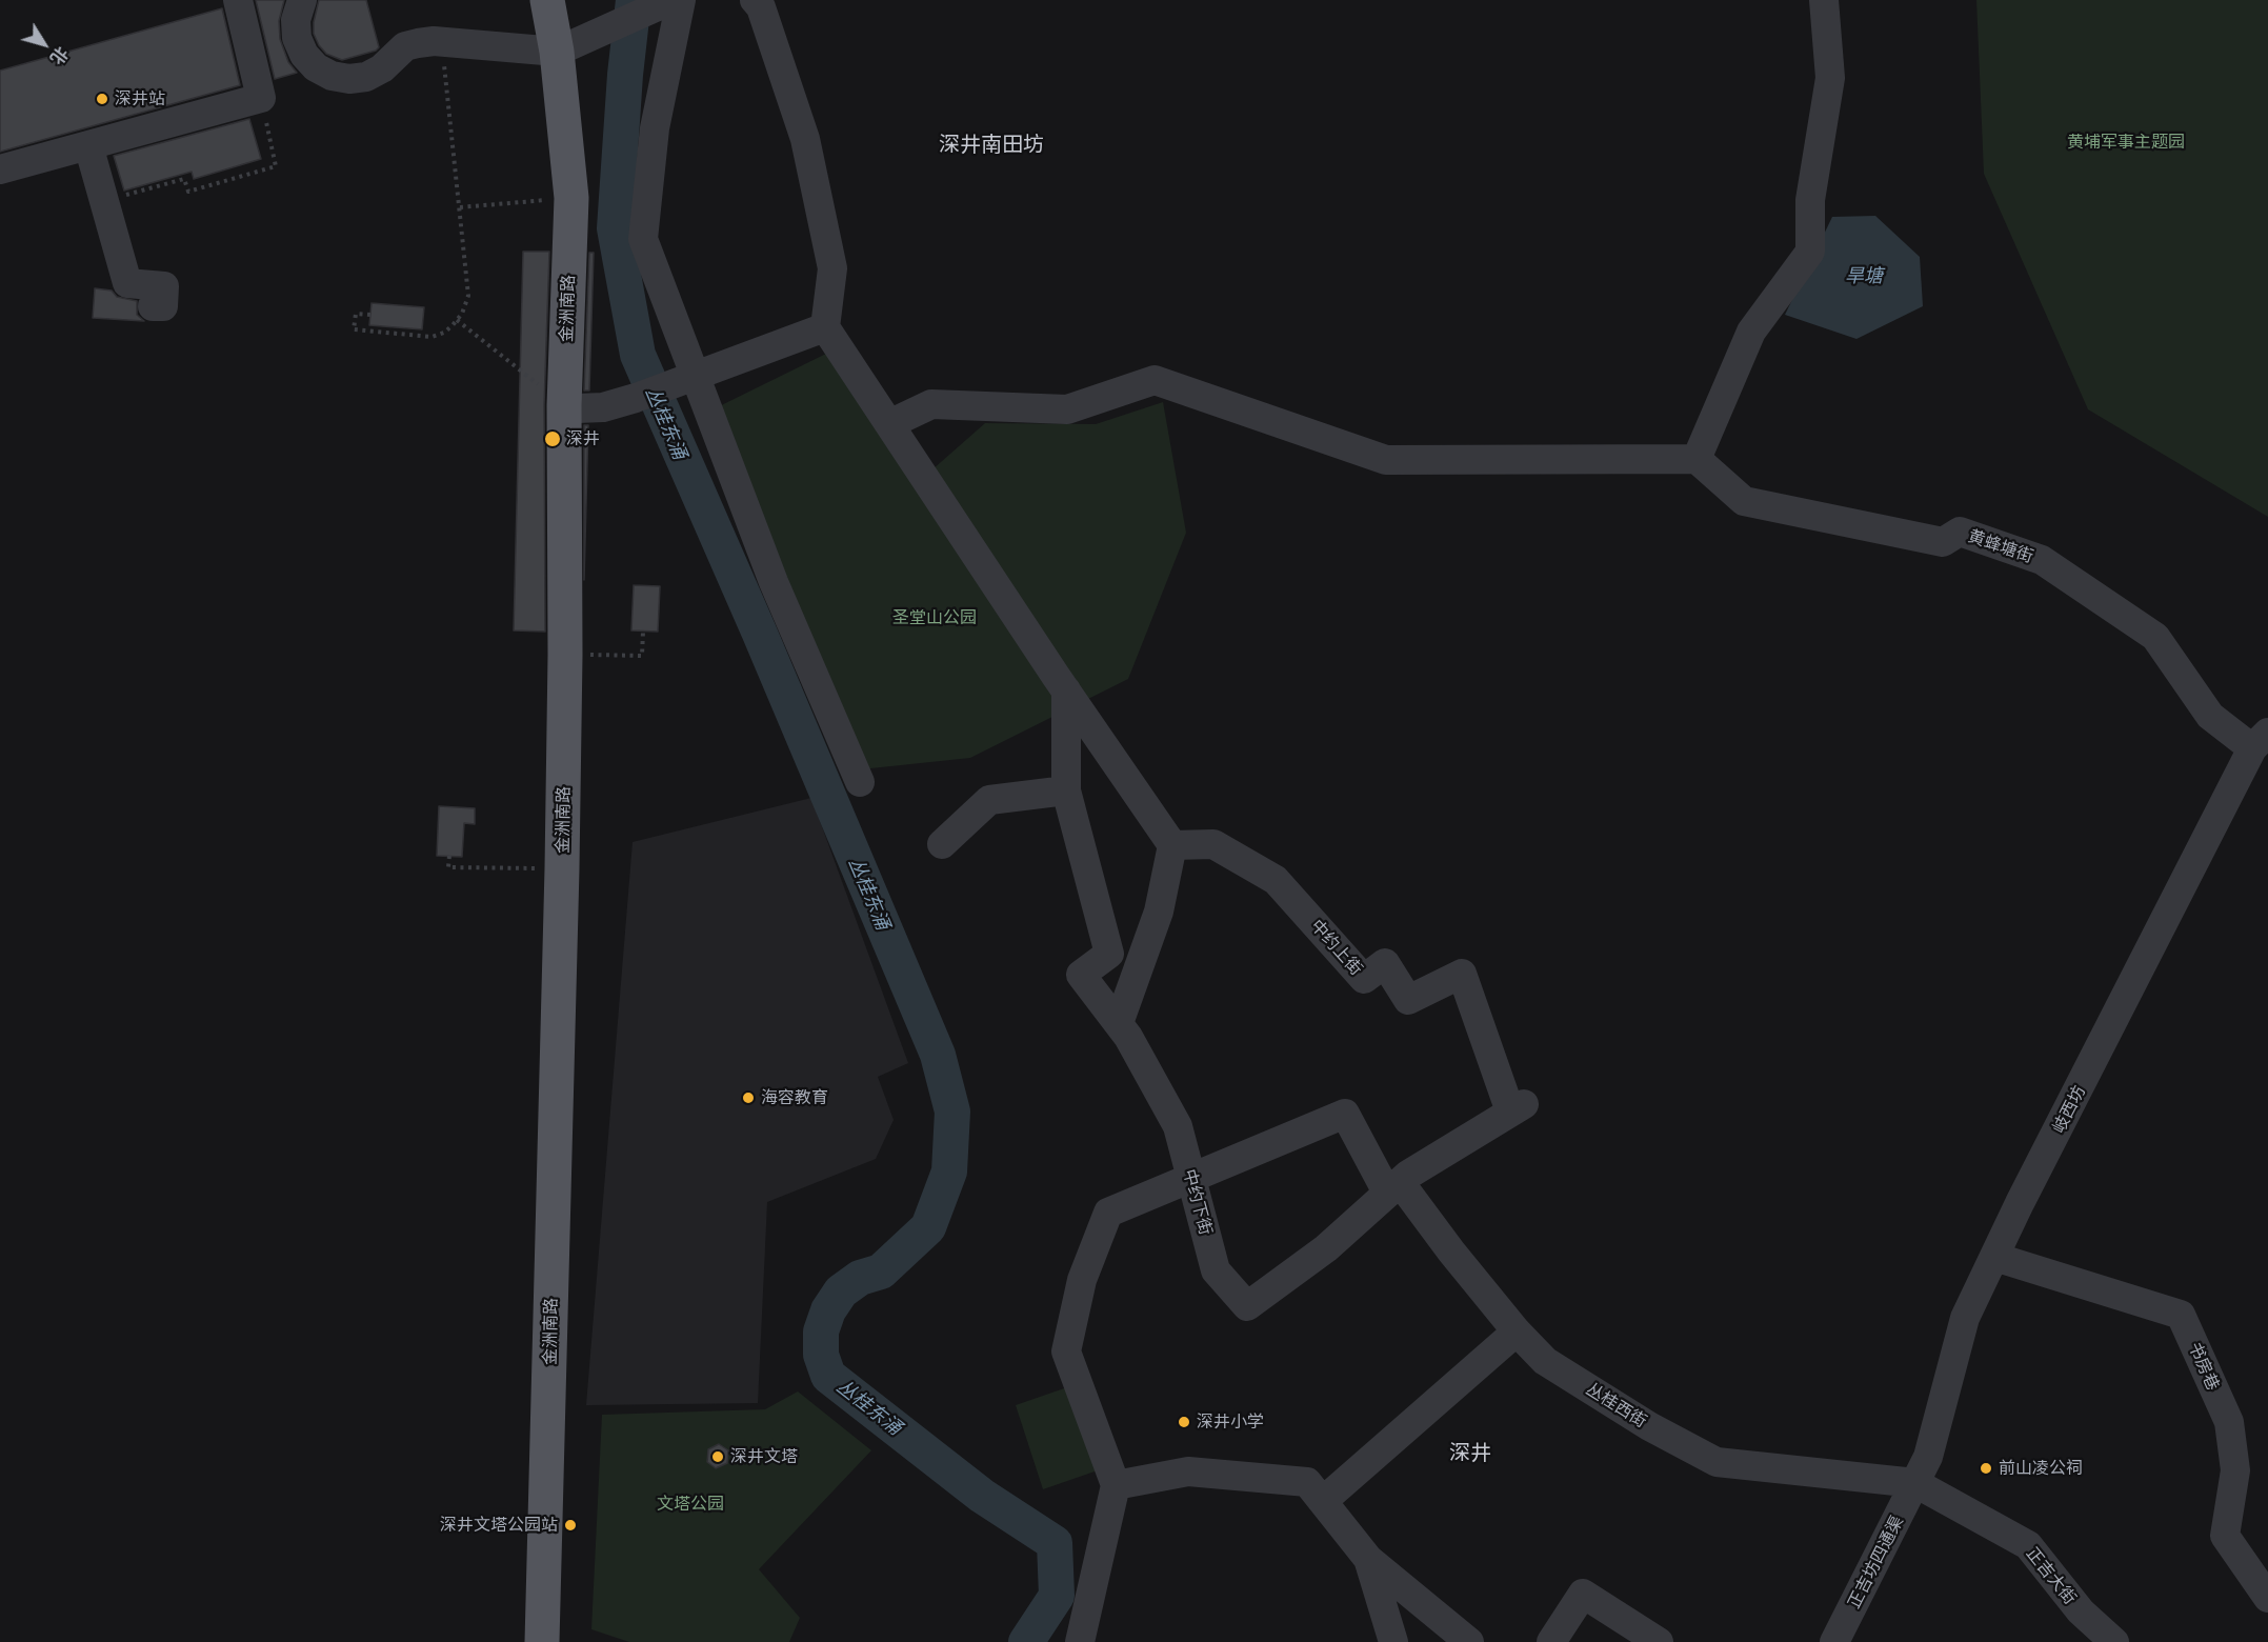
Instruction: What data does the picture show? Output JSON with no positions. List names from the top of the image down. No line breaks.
{"streets":{"main road":["金洲南路"],"street":["黄蜂塘街","中约上街","岐西坊","中约下街","书房巷","丛桂西街","正吉坊四通渠","正吉大街"]},"crossings":[["黄蜂塘街","岐西坊"],["中约上街","中约下街"],["岐西坊","书房巷"],["岐西坊","丛桂西街"],["岐西坊","正吉坊四通渠"],["岐西坊","正吉大街"],["中约下街","丛桂西街"],["丛桂西街","正吉坊四通渠"],["丛桂西街","正吉大街"],["正吉坊四通渠","正吉大街"]],"districts":["深井南田坊","深井"],"water":["旱塘","丛桂东涌"],"parks":["黄埔军事主题园","圣堂山公园","文塔公园"],"places":["深井站","深井","海容教育","深井小学","深井文塔","前山凌公祠","深井文塔公园站"],"north":"bottom right"}
